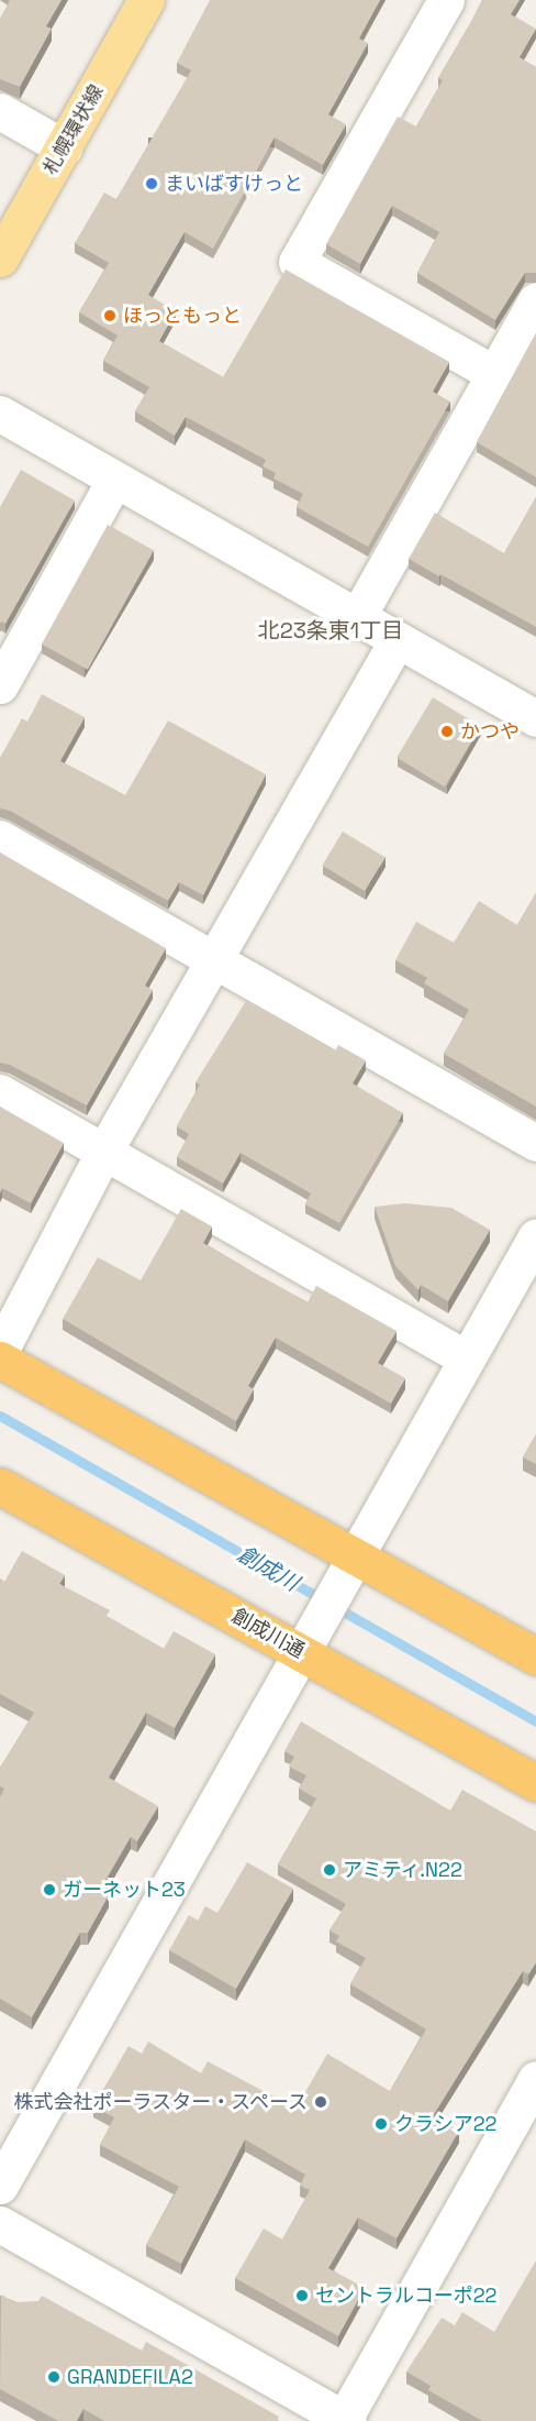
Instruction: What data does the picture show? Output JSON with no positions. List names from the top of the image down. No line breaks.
{"streets":{"highway":["創成川通"],"main road":["札幌環状線"]},"districts":["北23条東1丁目"],"water":["創成川"],"places":["まいばすけっと","ほっともっと","かつや","アミティ.N22","ガーネット23","株式会社ポーラスター・スペース","クラシア22","セントラルコーポ22","GRANDEFILA2"]}
